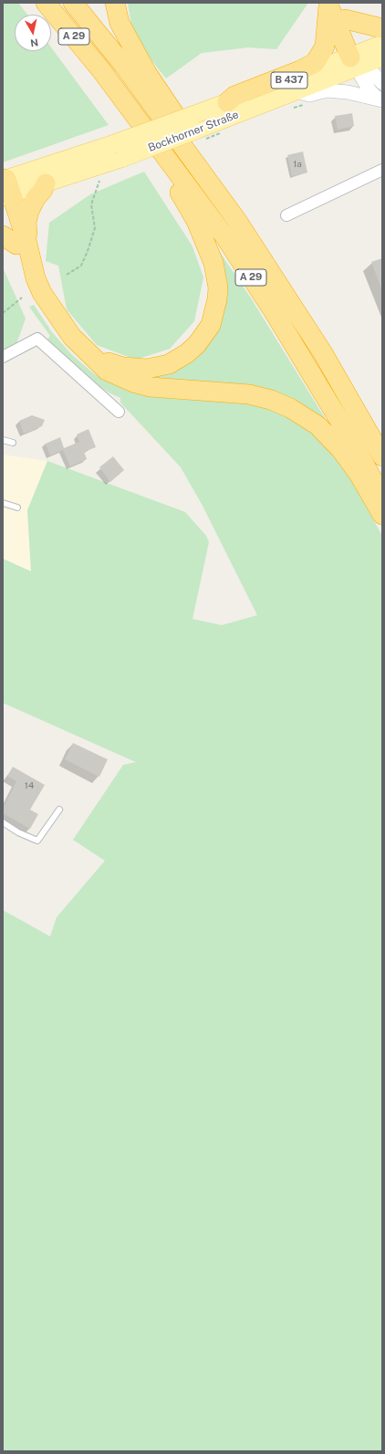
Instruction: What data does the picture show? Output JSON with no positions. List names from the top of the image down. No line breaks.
{"streets":{"highway":["A 29"],"main road":["B 437","Bockhorner Straße"]},"house_numbers":["1a","14"],"north":"bottom"}
